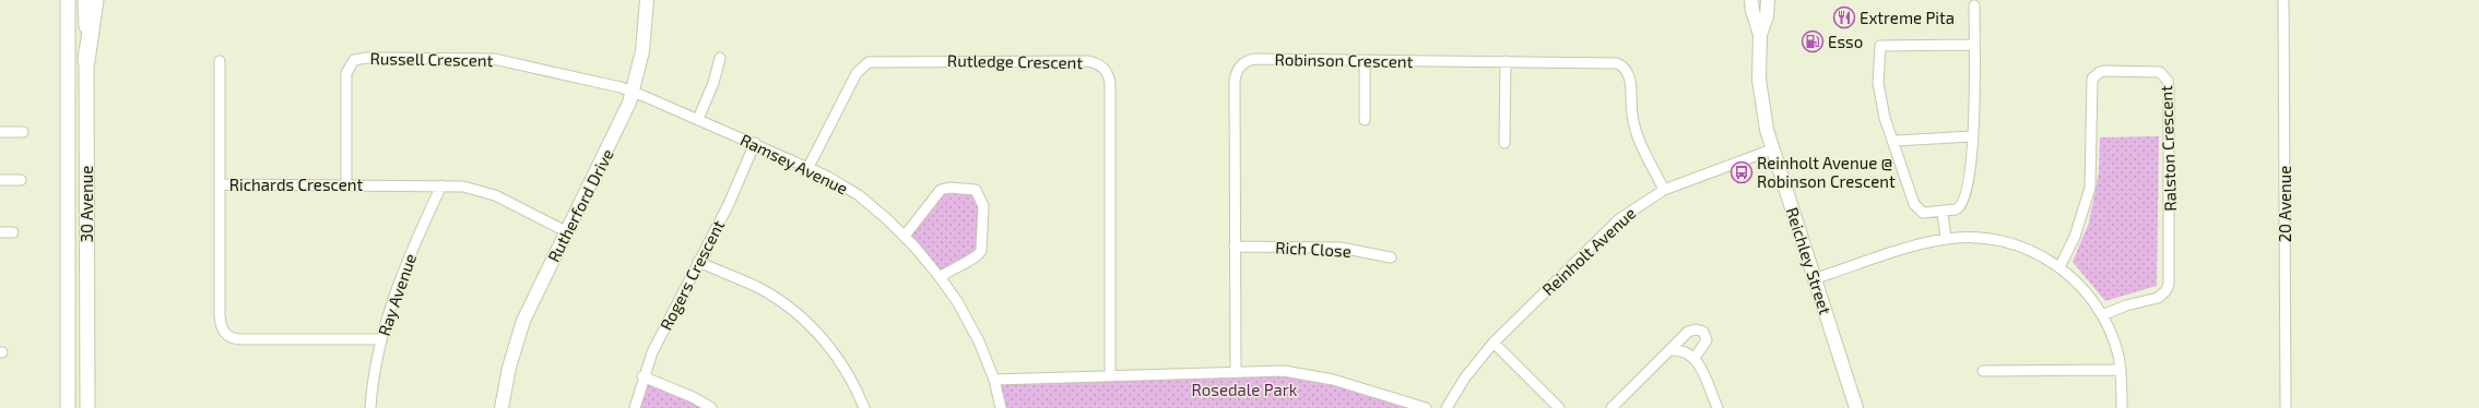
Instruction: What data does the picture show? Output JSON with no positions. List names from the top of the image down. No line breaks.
{"streets":{"main road":["30 Avenue"],"street":["Russell Crescent","Robinson Crescent","Rutledge Crescent","Ralston Crescent","Ramsey Avenue","Richards Crescent","20 Avenue","Rutherford Drive","Rich Close","Reinholt Avenue","Reichley Street","Rogers Crescent","Ray Avenue"]},"crossings":[["Russell Crescent","Ramsey Avenue"],["Russell Crescent","Richards Crescent"],["Russell Crescent","Rutherford Drive"],["Robinson Crescent","Rich Close"],["Robinson Crescent","Reinholt Avenue"],["Rutledge Crescent","Ramsey Avenue"],["Ramsey Avenue","Rutherford Drive"],["Ramsey Avenue","Rogers Crescent"],["Richards Crescent","Rutherford Drive"],["Richards Crescent","Ray Avenue"],["Reinholt Avenue","Reichley Street"]],"parks":["Rosedale Park"],"places":{"restaurant":["Extreme Pita"],"fuel station":["Esso"],"bus stop":["Reinholt Avenue @ Robinson Crescent"]}}
